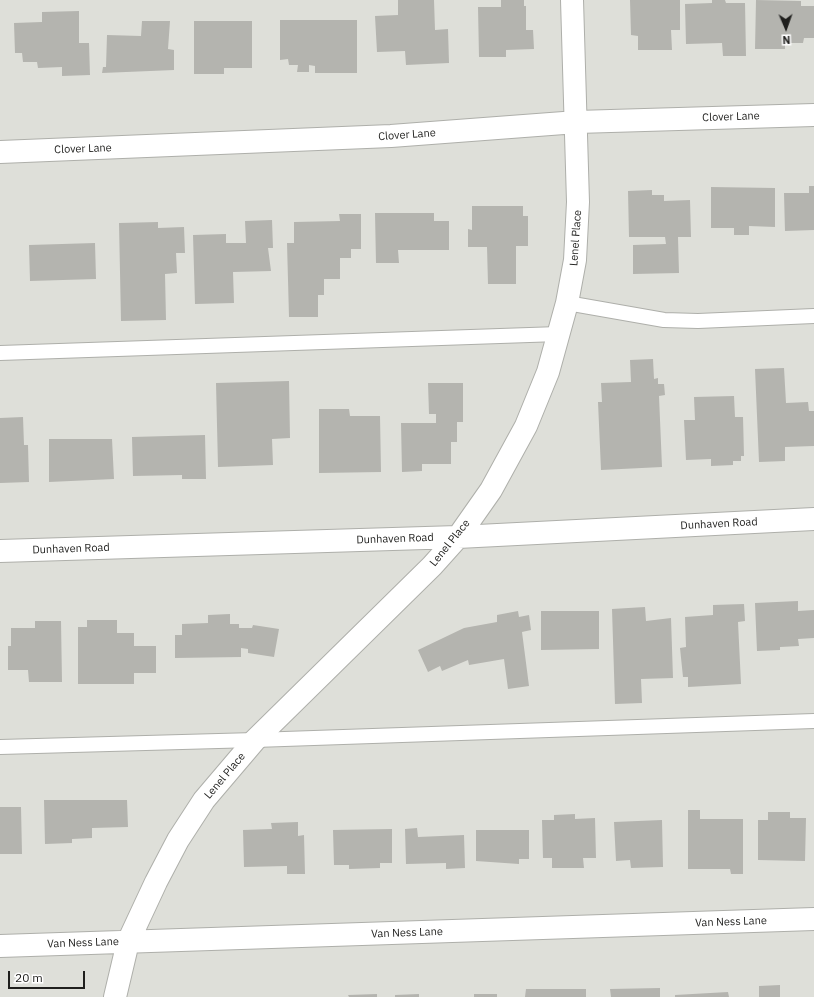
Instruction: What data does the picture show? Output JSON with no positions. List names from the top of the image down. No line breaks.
{"streets":{"street":["Clover Lane","Lenel Place","Dunhaven Road","Van Ness Lane"]},"crossings":[["Clover Lane","Lenel Place"],["Lenel Place","Dunhaven Road"],["Lenel Place","Van Ness Lane"]],"scale_bar":"20 m","north":"bottom"}
